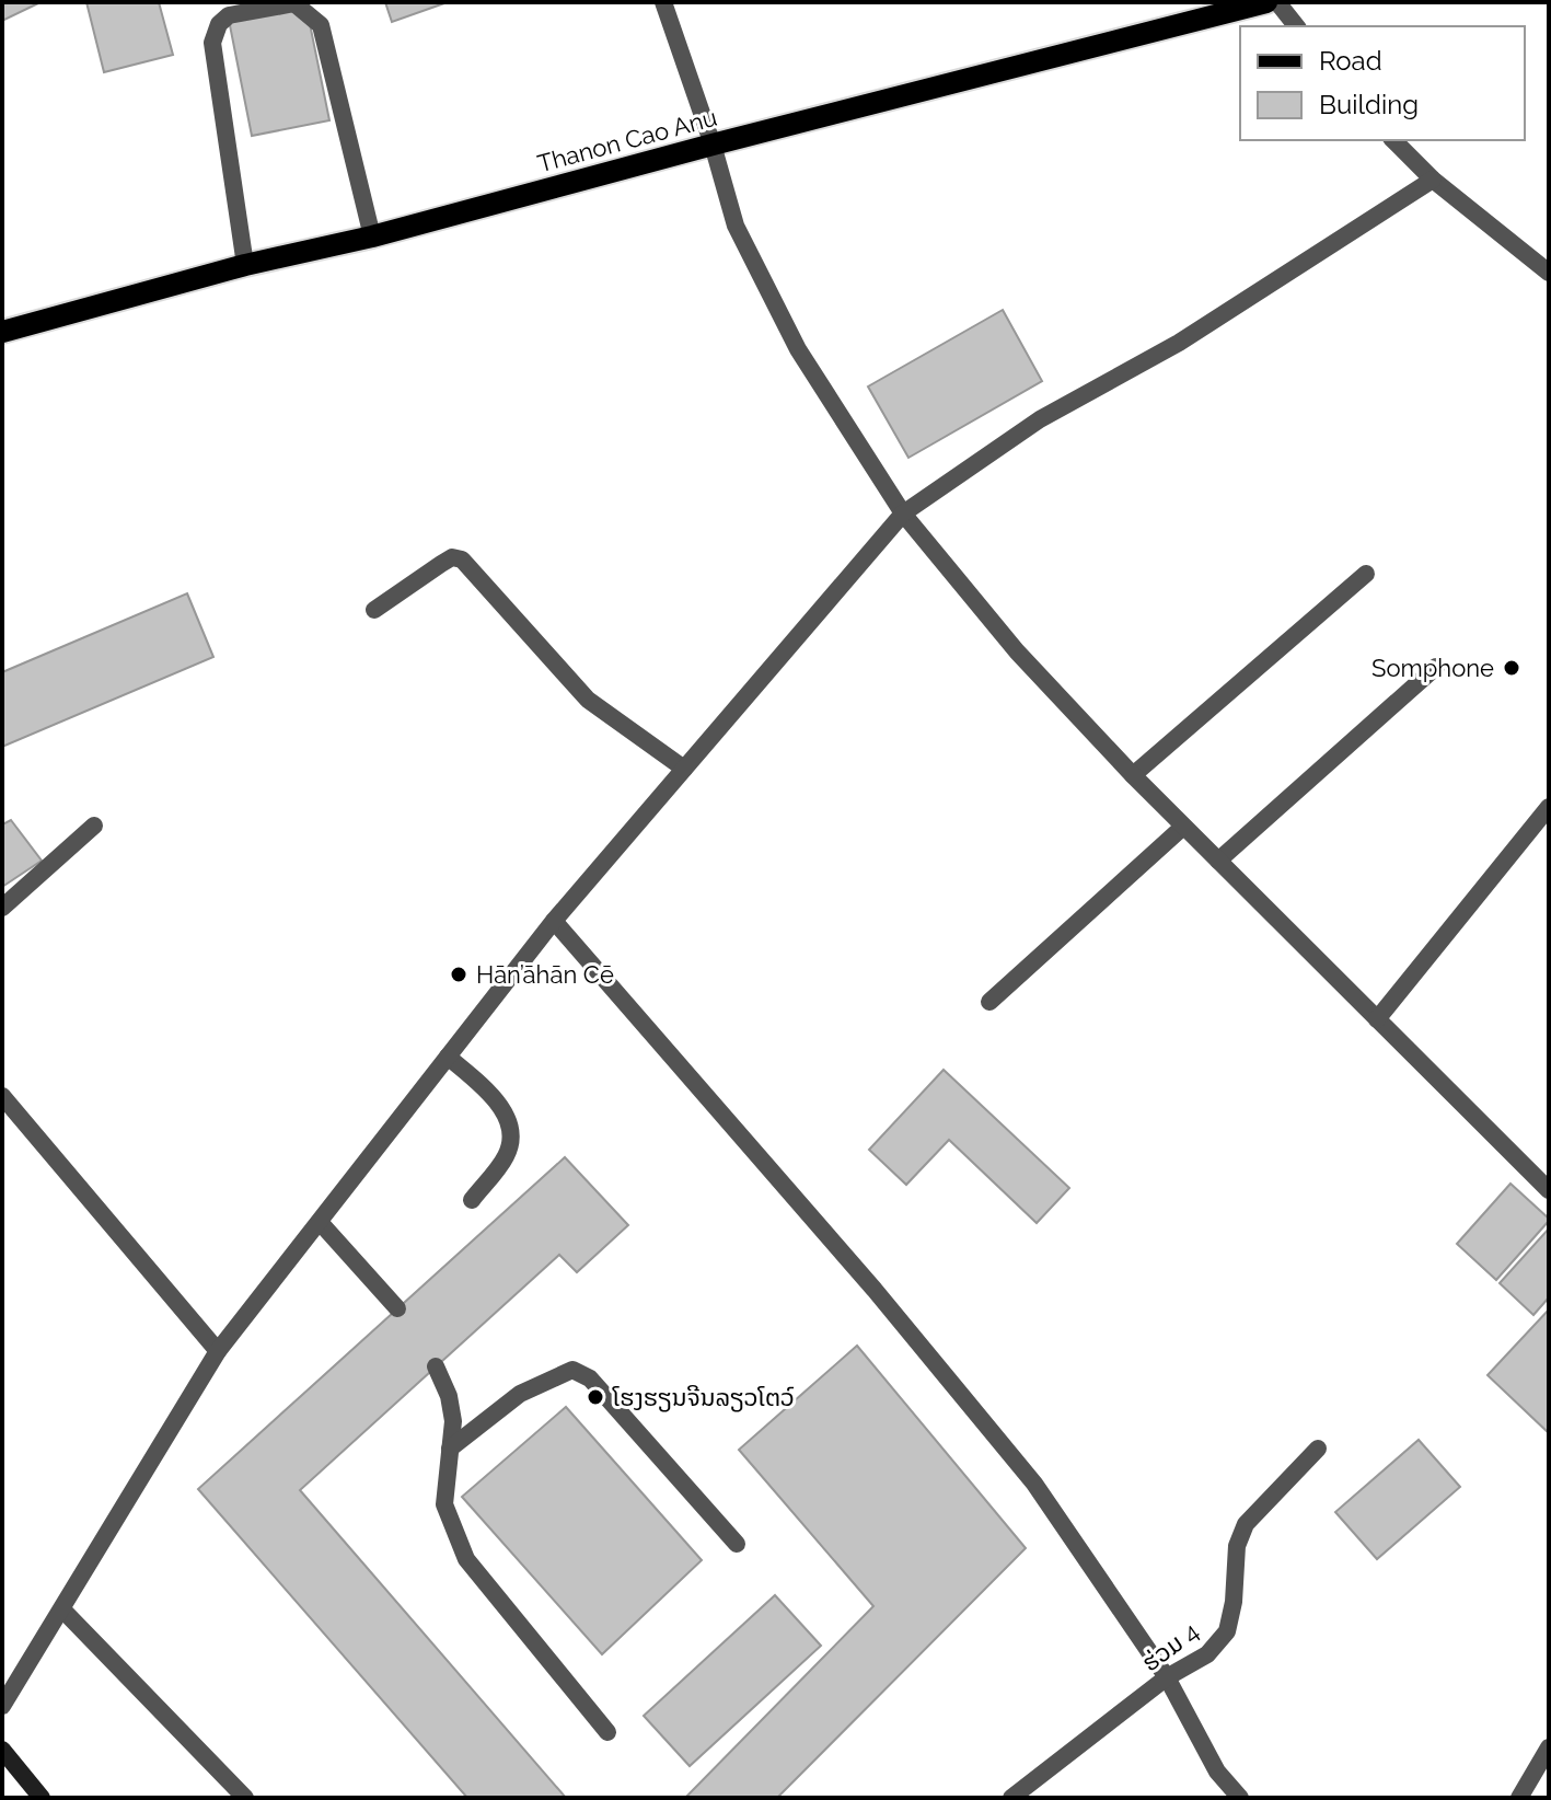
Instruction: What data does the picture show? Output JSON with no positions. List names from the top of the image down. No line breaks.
{"streets":{"main road":["Thanon Cao Anu"],"street":["ຮ່ວມ 4"]},"places":["Somphone","Hān’āhān Cē","ໂຮງຮຽນຈີນລຽວໂຕວ໌"],"legend":["Road","Building"]}
